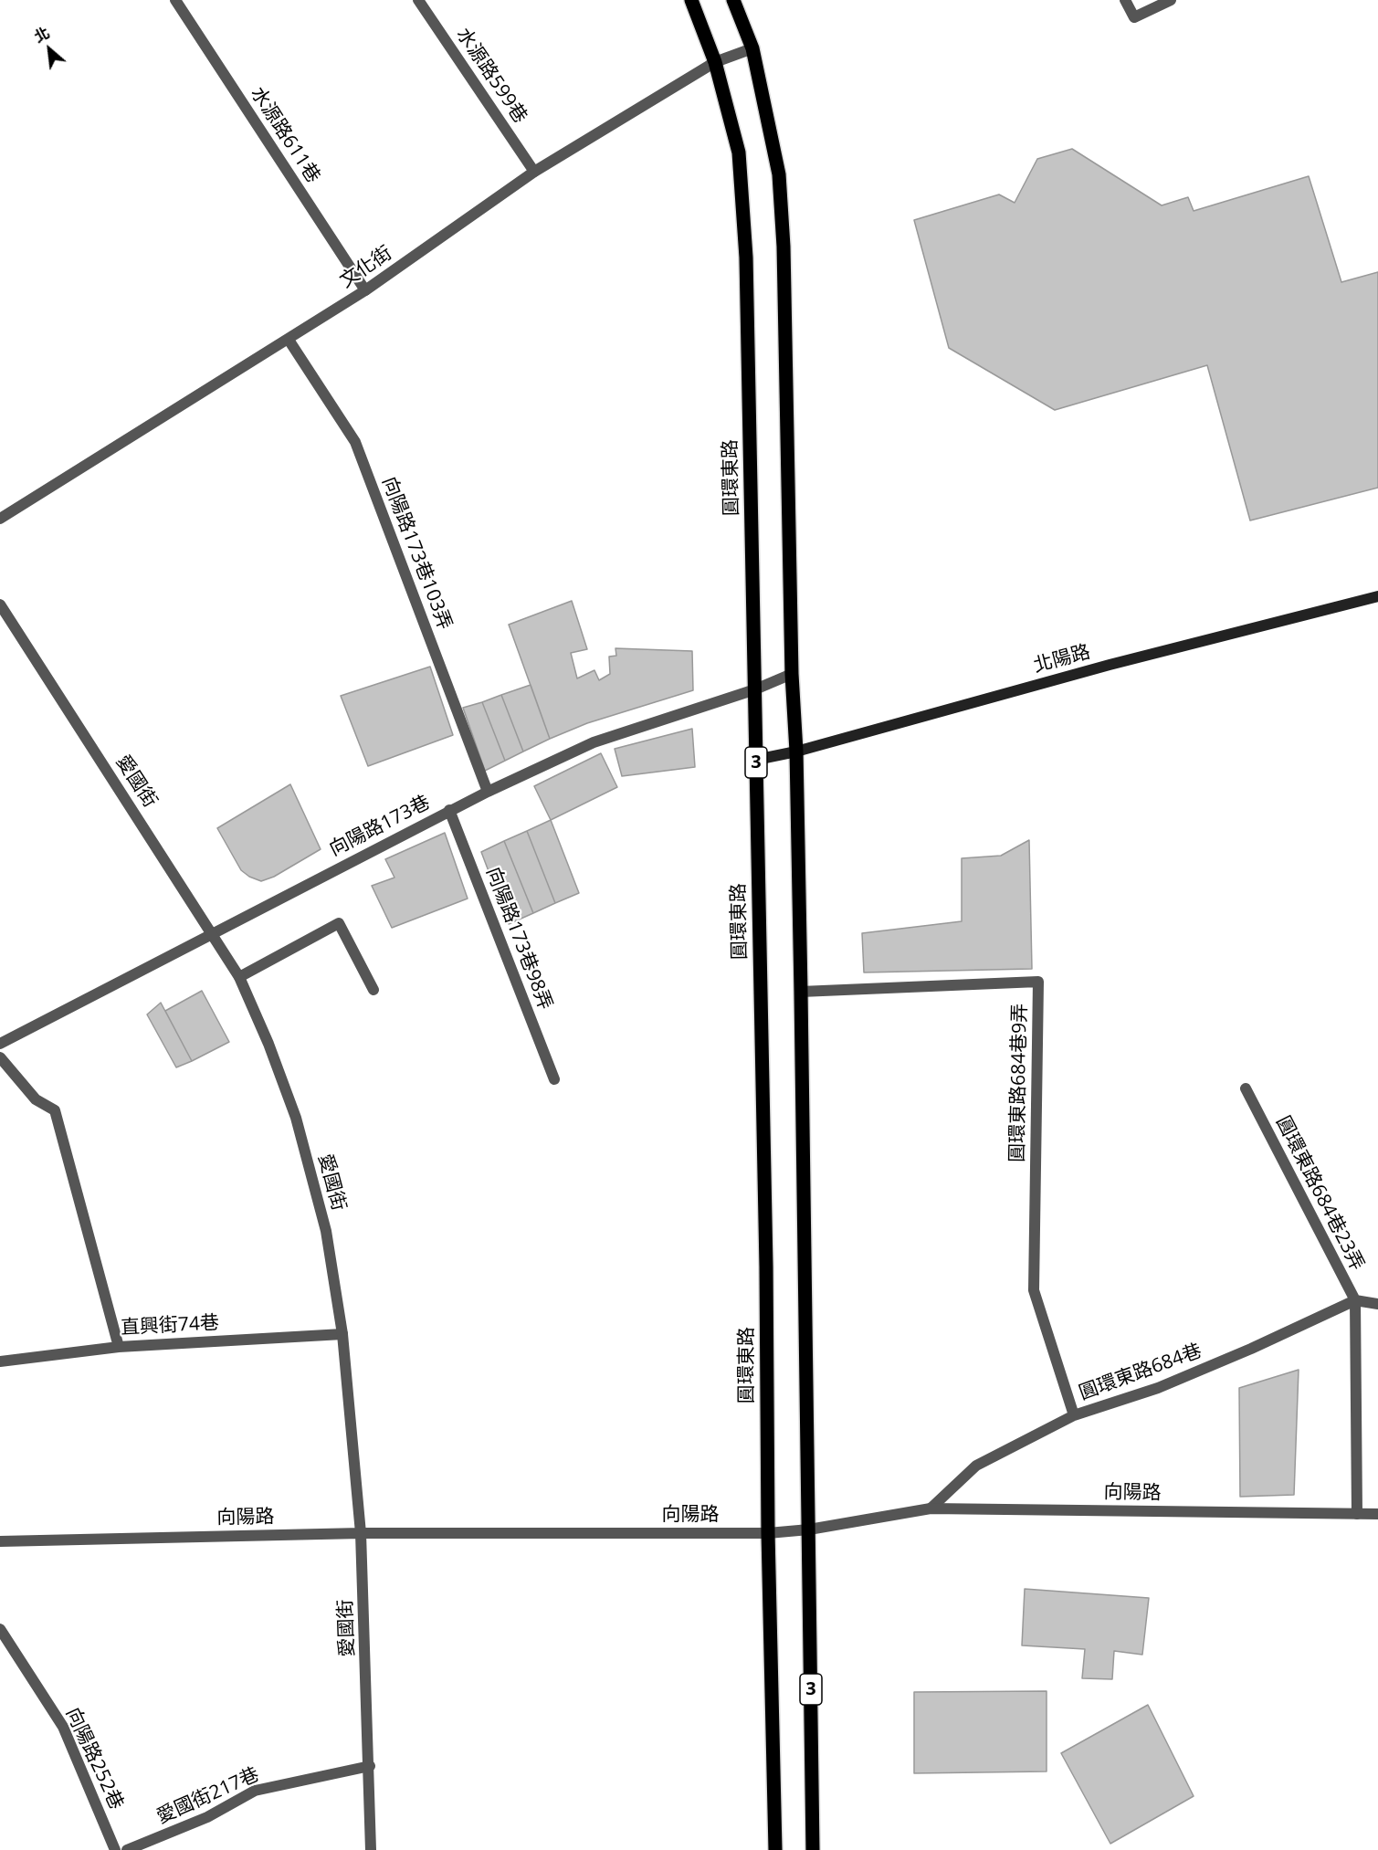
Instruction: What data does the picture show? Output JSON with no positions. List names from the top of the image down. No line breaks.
{"streets":{"main road":["圓環東路","3"],"street":["水源路599巷","水源路611巷","文化街","向陽路173巷103弄","北陽路","愛國街","向陽路173巷","向陽路173巷98弄","圓環東路684巷9弄","圓環東路684巷23弄","直興街74巷","圓環東路684巷","向陽路","向陽路252巷","愛國街217巷"]},"crossings":[["水源路599巷","文化街"],["水源路611巷","文化街"],["文化街","圓環東路"],["文化街","向陽路173巷103弄"],["文化街","3"],["圓環東路","北陽路"],["圓環東路","向陽路173巷"],["圓環東路","向陽路"],["向陽路173巷103弄","向陽路173巷"],["北陽路","3"],["3","向陽路173巷"],["3","圓環東路684巷9弄"],["3","向陽路"],["愛國街","向陽路173巷"],["愛國街","直興街74巷"],["愛國街","向陽路"],["愛國街","愛國街217巷"],["向陽路173巷","向陽路173巷98弄"],["圓環東路684巷9弄","圓環東路684巷"],["圓環東路684巷23弄","圓環東路684巷"],["圓環東路684巷23弄","向陽路"],["圓環東路684巷","向陽路"]],"north":"top left"}
